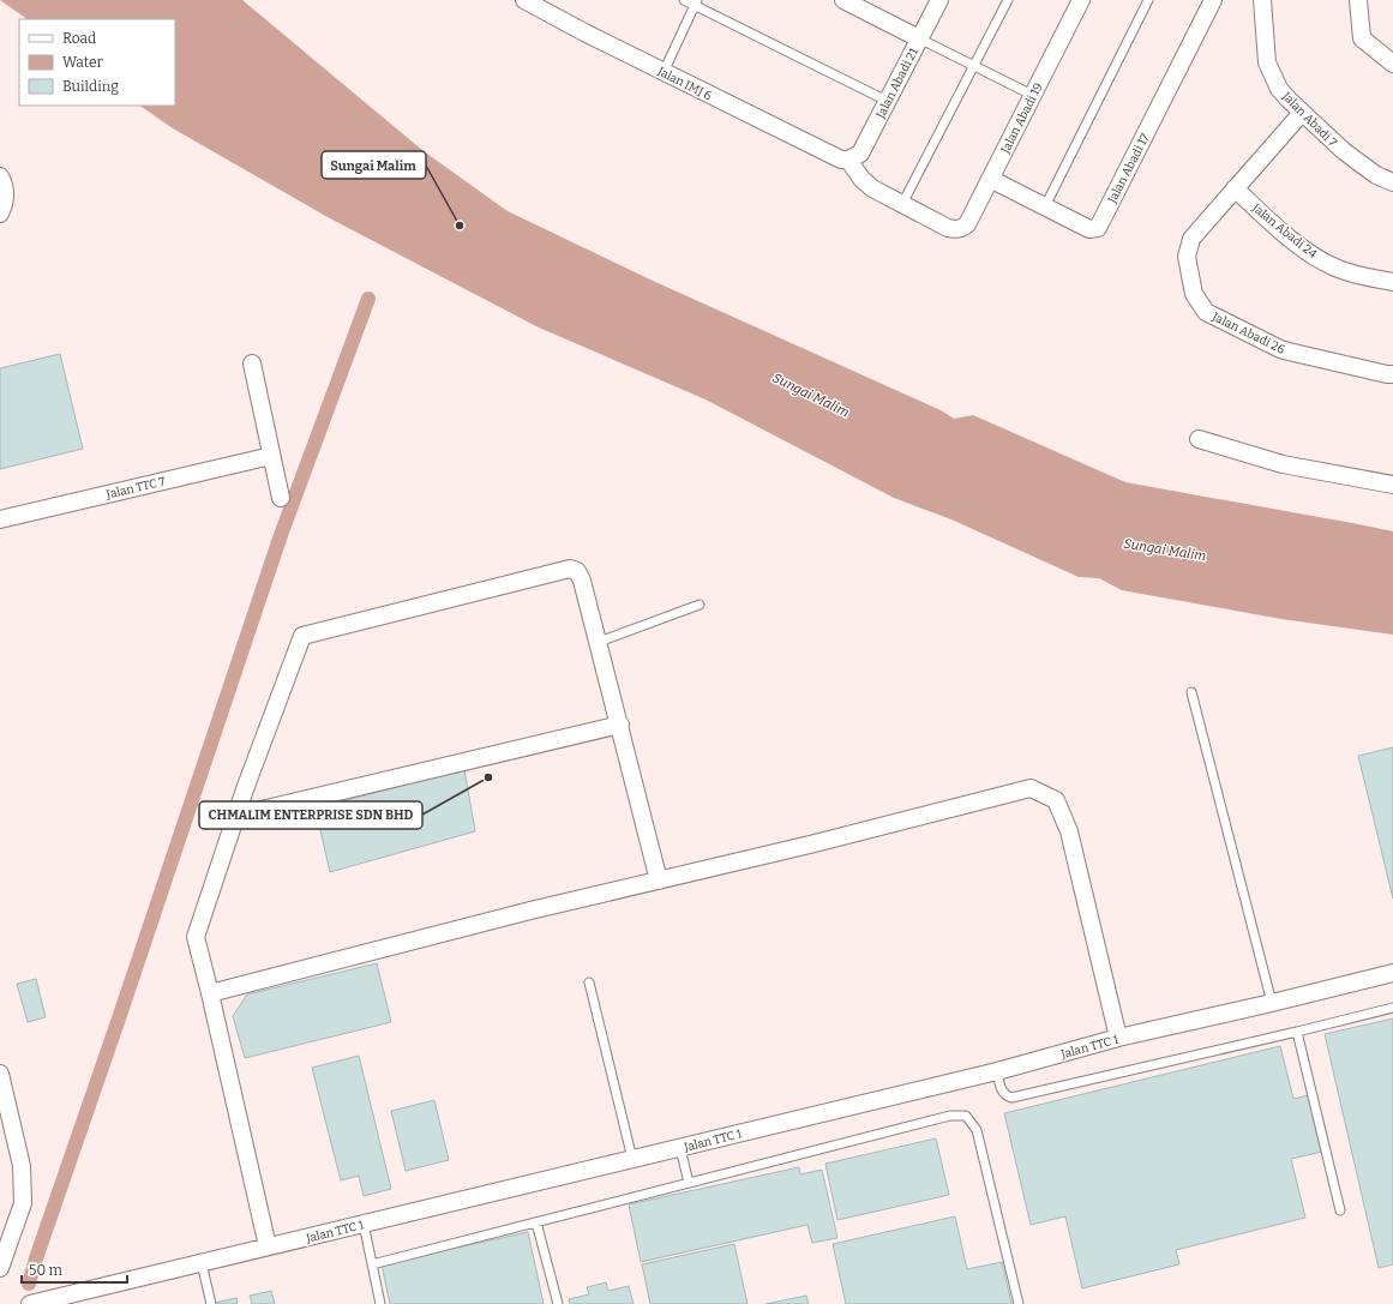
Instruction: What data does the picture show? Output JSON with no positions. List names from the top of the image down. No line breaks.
{"streets":{"street":["Jalan IMJ 6","Jalan Abadi 21","Jalan Abadi 19","Jalan Abadi 7","Jalan Abadi 17","Jalan Abadi 24","Jalan Abadi 26","Jalan TTC 7","Jalan TTC 1"]},"crossings":[["Jalan IMJ 6","Jalan Abadi 21"],["Jalan Abadi 19","Jalan Abadi 17"],["Jalan Abadi 7","Jalan Abadi 26"],["Jalan Abadi 24","Jalan Abadi 26"]],"water":["Sungai Malim"],"places":["Sungai Malim","CHMALIM ENTERPRISE SDN BHD"],"legend":["Road","Water","Building"],"scale_bar":"50 m"}
